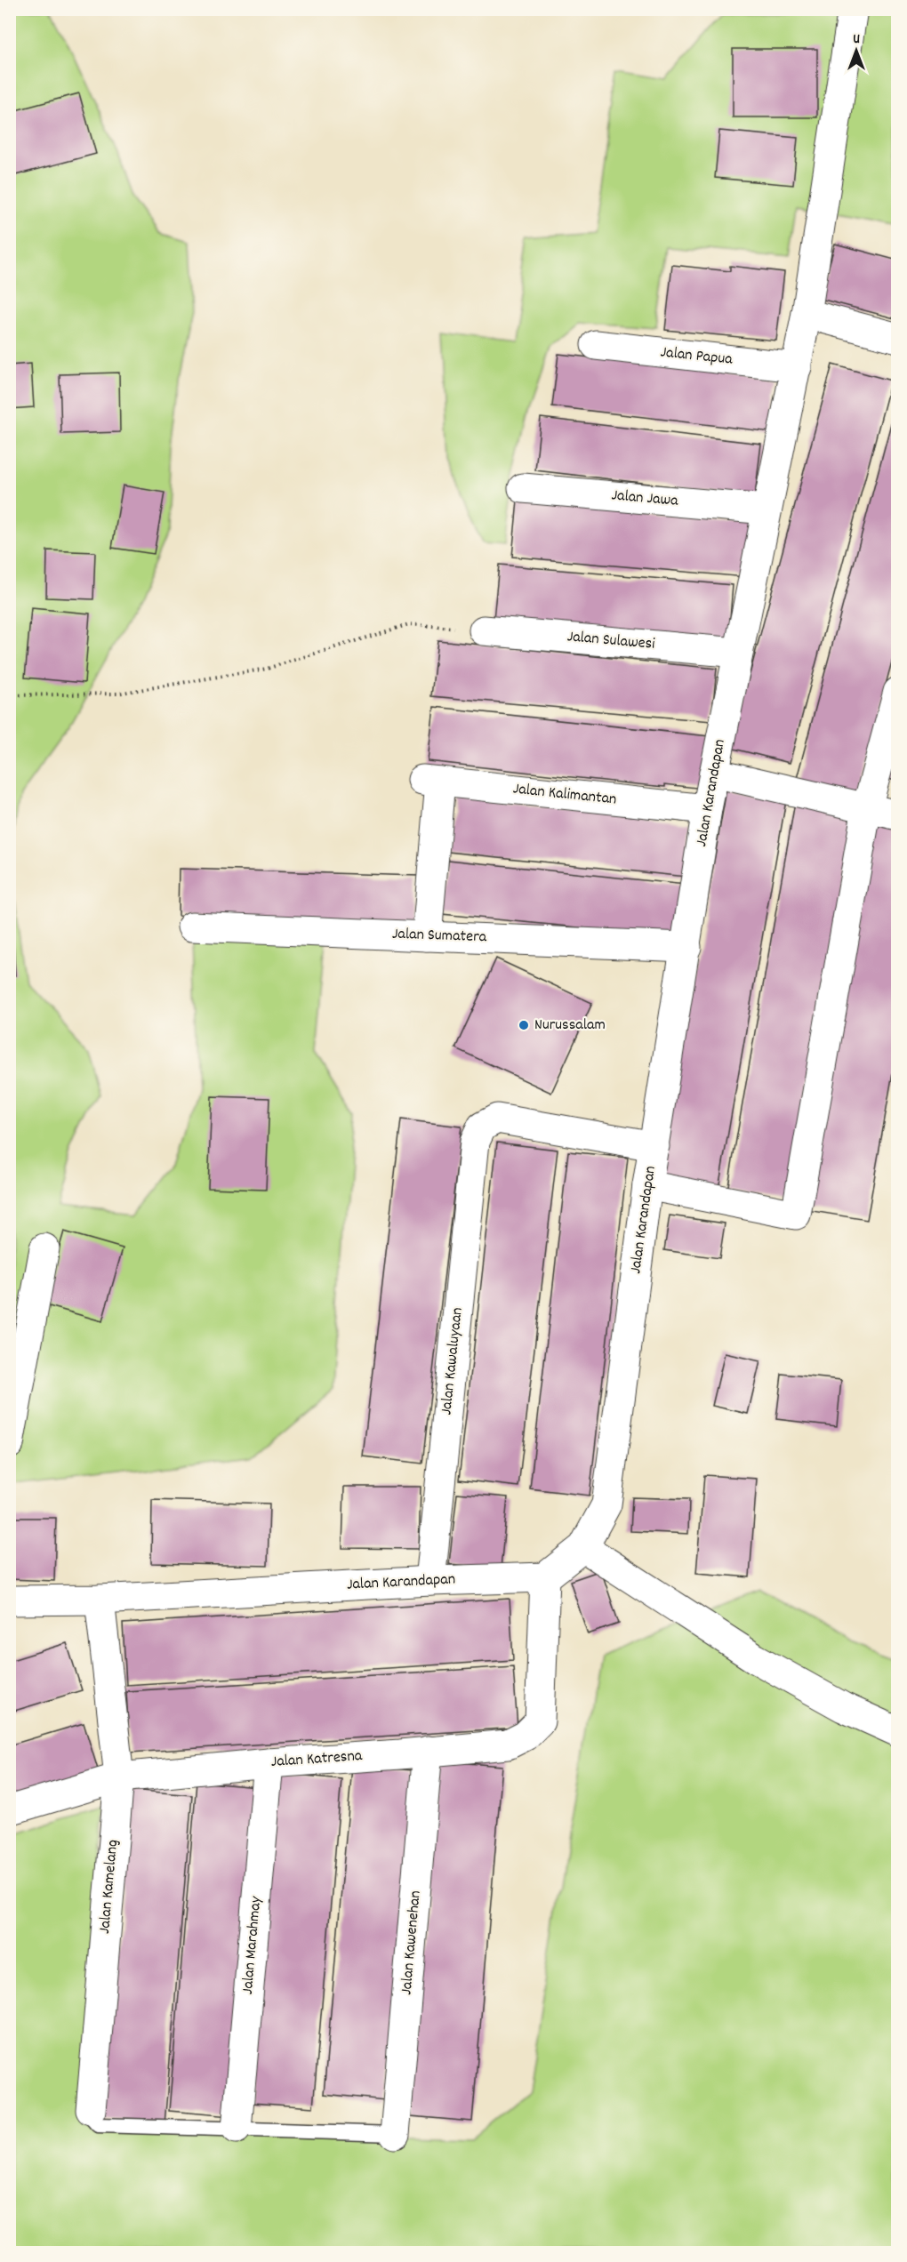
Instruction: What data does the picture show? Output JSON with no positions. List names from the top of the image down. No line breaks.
{"streets":{"street":["Jalan Papua","Jalan Jawa","Jalan Sulawesi","Jalan Karandapan","Jalan Kalimantan","Jalan Sumatera","Jalan Kawaluyaan","Jalan Katresna","Jalan Kamelang","Jalan Kawenehan","Jalan Marahmay"]},"crossings":[["Jalan Papua","Jalan Karandapan"],["Jalan Jawa","Jalan Karandapan"],["Jalan Sulawesi","Jalan Karandapan"],["Jalan Karandapan","Jalan Kalimantan"],["Jalan Karandapan","Jalan Sumatera"],["Jalan Karandapan","Jalan Kawaluyaan"],["Jalan Karandapan","Jalan Katresna"],["Jalan Kalimantan","Jalan Sumatera"],["Jalan Katresna","Jalan Kamelang"],["Jalan Katresna","Jalan Kawenehan"],["Jalan Katresna","Jalan Marahmay"]],"places":["Nurussalam"],"north":"top"}
